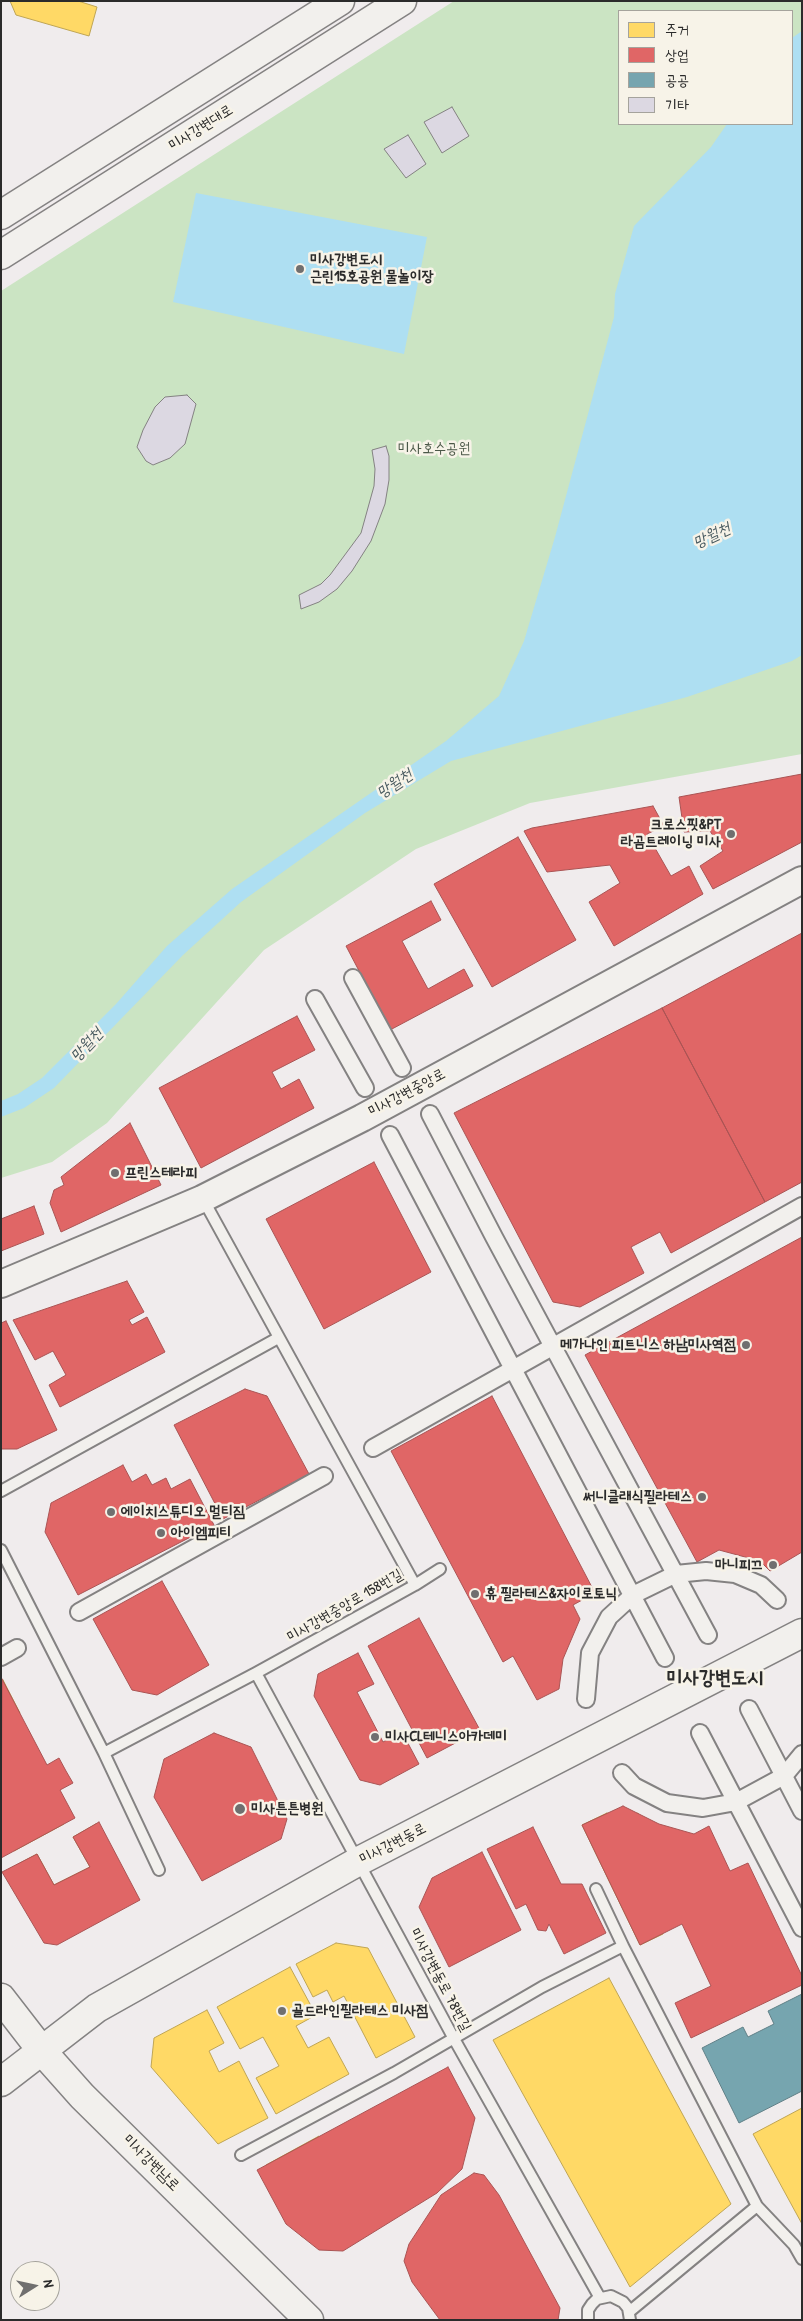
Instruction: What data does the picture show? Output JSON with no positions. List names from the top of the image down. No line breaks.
{"streets":{"main road":["미사강변대로","미사강변동로","미사강변남로"],"street":["미사강변중앙로"],"lane":["미사강변중앙로 158번길","미사강변동로 78번길"]},"crossings":[["미사강변중앙로","미사강변중앙로 158번길"],["미사강변중앙로 158번길","미사강변동로 78번길"],["미사강변동로","미사강변동로 78번길"],["미사강변동로","미사강변남로"]],"districts":["미사강변도시"],"water":["망월천"],"parks":["미사호수공원"],"places":["미사강변도시 근린15호공원 물놀이장","크로스핏&PT 라곰트레이닝 미사","프린스테라피","메가나인 피트니스 하남미사역점","써니클래식필라테스","에이치스튜디오 멀티짐","아이엠피티","마니피끄","휴 필라테스&자이로토닉","미사CL테니스아카데미","미사튼튼병원","골드라인필라테스 미사점"],"legend":["주거","상업","공공","기타"],"north":"right"}
